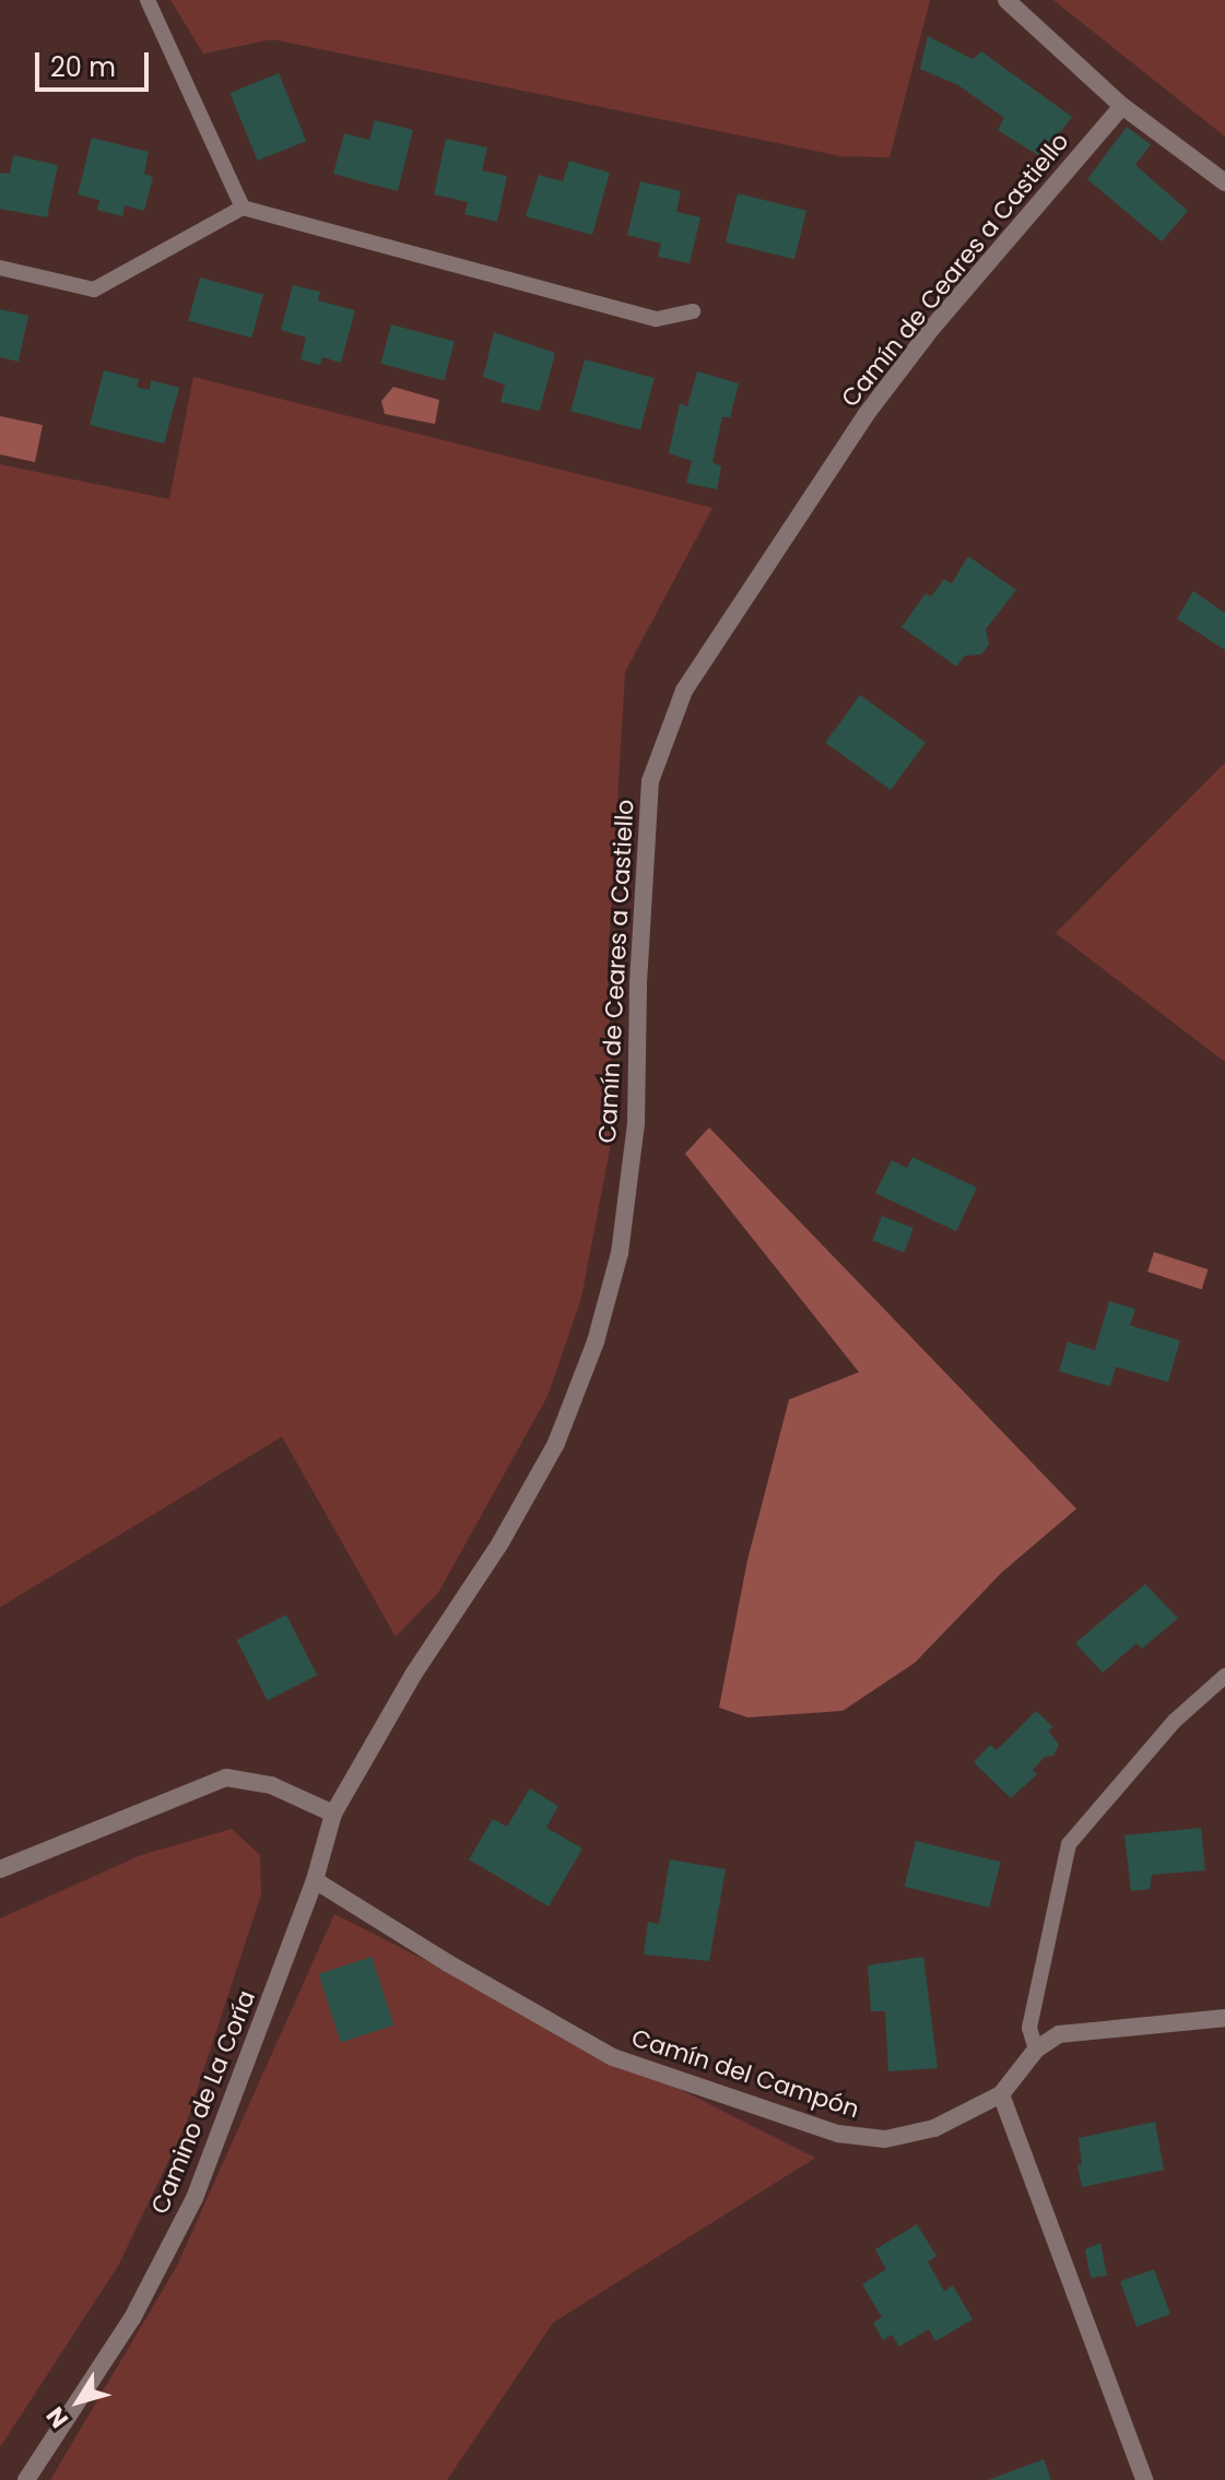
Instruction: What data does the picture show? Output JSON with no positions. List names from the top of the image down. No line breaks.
{"streets":{"street":["Camín de Ceares a Castiello","Camín del Campón","Camino de La Coría"]},"crossings":[["Camín de Ceares a Castiello","Camino de La Coría"],["Camín del Campón","Camino de La Coría"]],"scale_bar":"20 m","north":"bottom left"}
